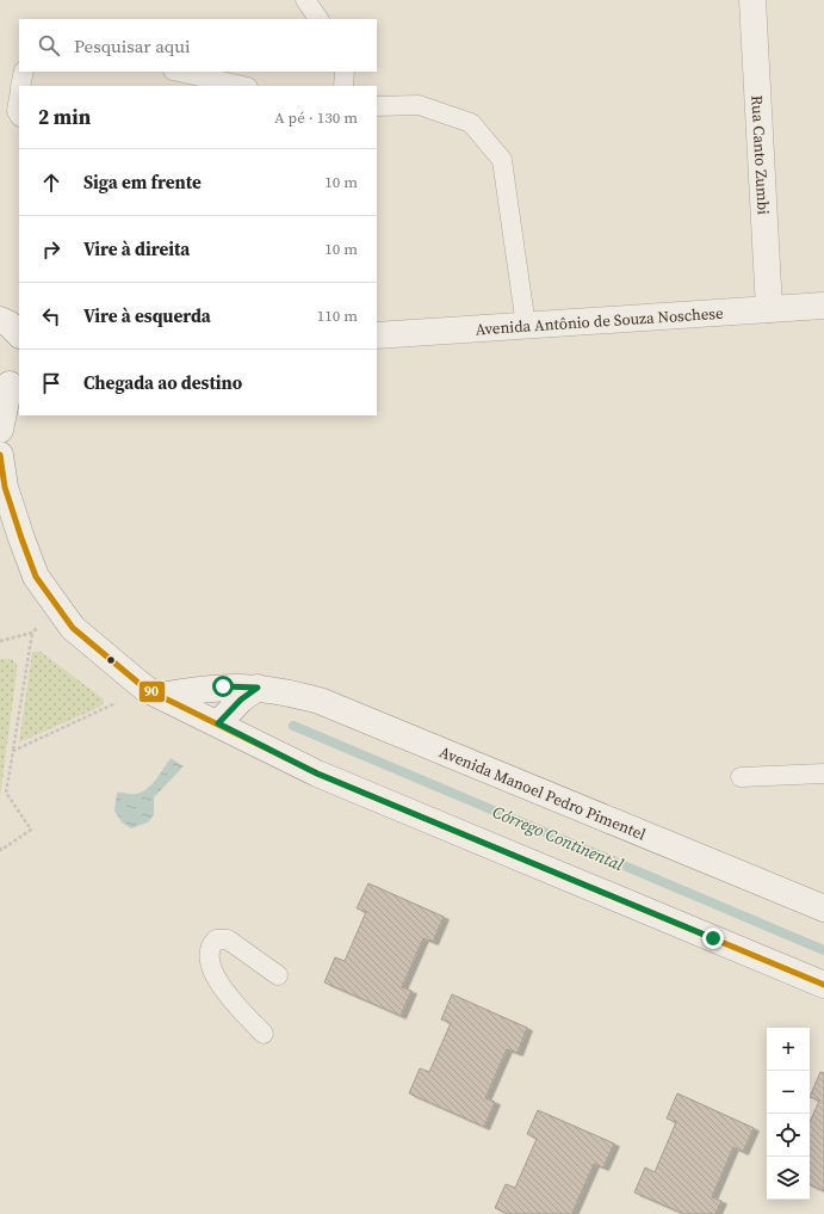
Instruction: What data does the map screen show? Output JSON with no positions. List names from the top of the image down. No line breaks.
{"streets":{"main road":["Rua Canto Zumbi","Avenida Antônio de Souza Noschese","Avenida Manoel Pedro Pimentel"]},"crossings":[["Rua Canto Zumbi","Avenida Antônio de Souza Noschese"]],"water":["Córrego Continental"],"lines":["transit line 90"],"page":{"search":"Pesquisar aqui","heading":["2 min","A pé · 130 m"],"list":[["Siga em frente","10 m"],["Vire à direita","10 m"],["Vire à esquerda","110 m"],"Chegada ao destino"],"map_buttons":["+","−"]}}
